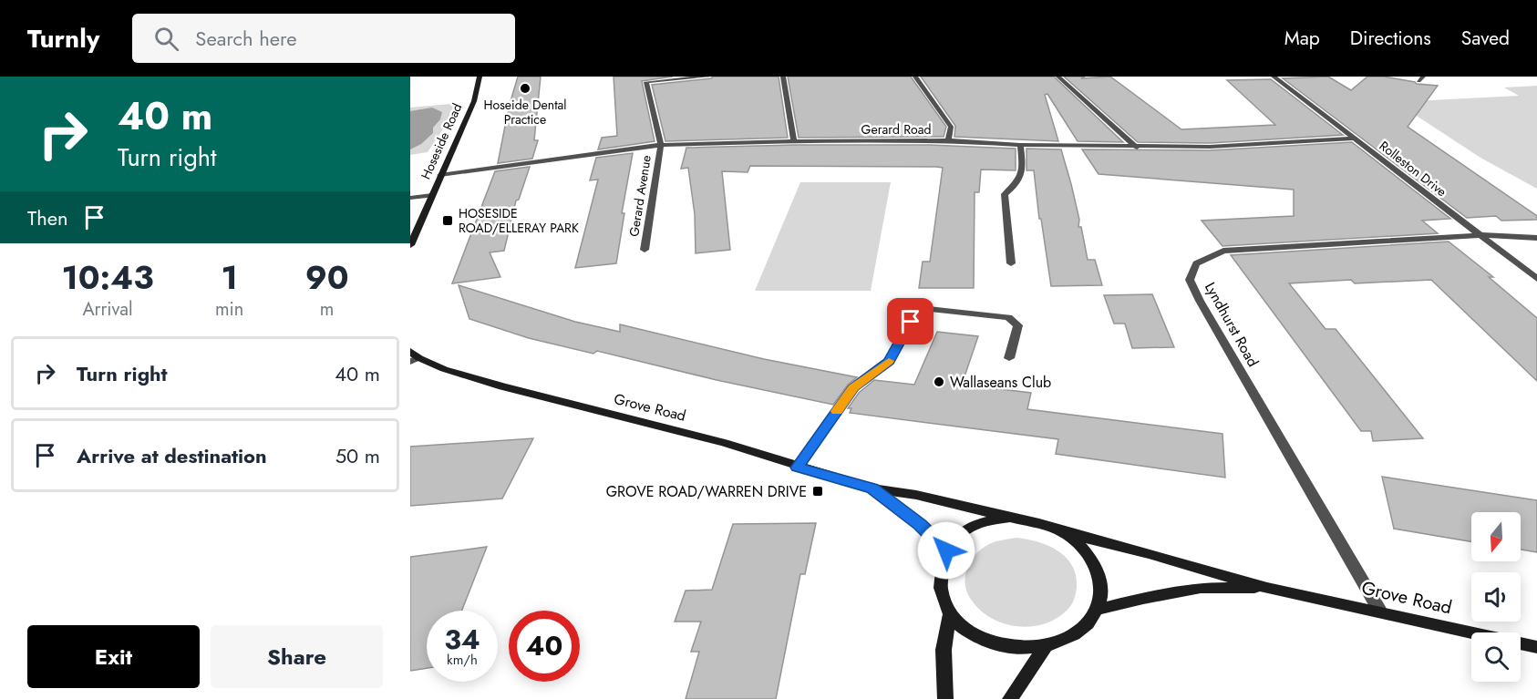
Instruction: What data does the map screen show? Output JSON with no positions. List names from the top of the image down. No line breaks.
{"streets":{"street":["Gerard Road","Hoseside Road","Rolleston Drive","Gerard Avenue","Lyndhurst Road","Grove Road"]},"crossings":[["Gerard Road","Hoseside Road"],["Gerard Road","Rolleston Drive"],["Gerard Road","Gerard Avenue"],["Rolleston Drive","Lyndhurst Road"],["Lyndhurst Road","Grove Road"]],"places":{"other":["Hoseide Dental Practice","Wallaseans Club"],"transit":["HOSESIDE ROAD/ELLERAY PARK","GROVE ROAD/WARREN DRIVE"]},"north":"bottom","page":{"header":"Turnly","search":"Search here","nav":["Map","Directions","Saved"],"turn":["40 m","Turn right"],"then":"Then","eta":["10:43","Arrival","1","min","90","m"],"list":[{"name":"Turn right","value":"40 m"},{"name":"Arrive at destination","value":"50 m"}],"speed":"34 km/h","limit":"40","buttons":["Exit","Share"]}}
